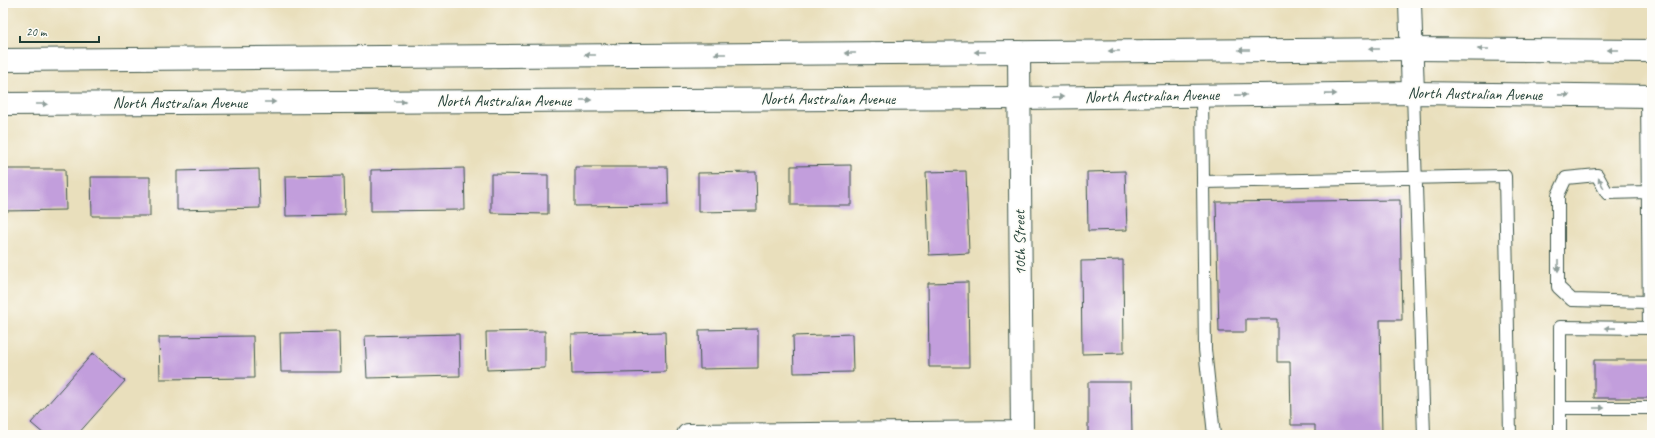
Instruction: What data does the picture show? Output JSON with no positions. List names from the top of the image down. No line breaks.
{"streets":{"main road":["North Australian Avenue","10th Street"]},"crossings":[["North Australian Avenue","10th Street"]],"scale_bar":"20 m"}
